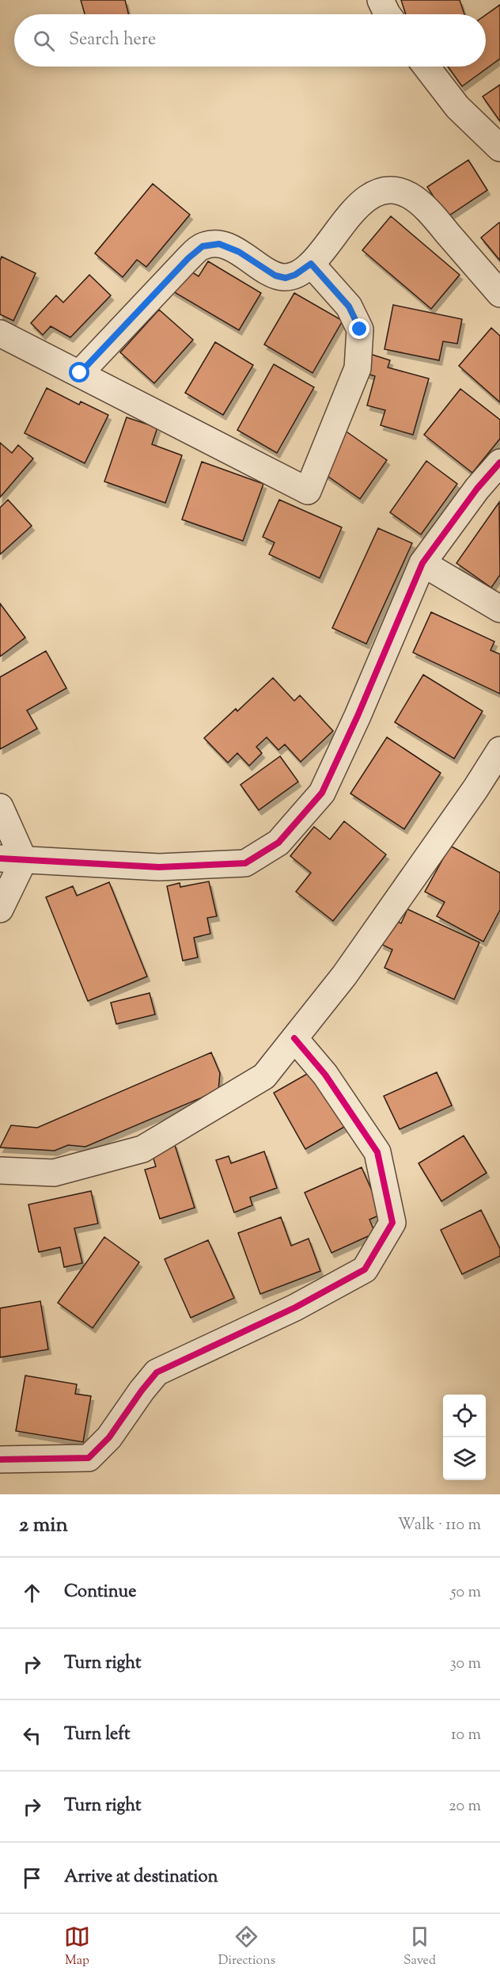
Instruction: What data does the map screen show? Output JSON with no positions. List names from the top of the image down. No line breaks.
{"page":{"search":"Search here","heading":["2 min","Walk · 110 m"],"list":[["Continue","50 m"],["Turn right","30 m"],["Turn left","10 m"],["Turn right","20 m"],"Arrive at destination"],"nav":["Map","Directions","Saved"]}}
